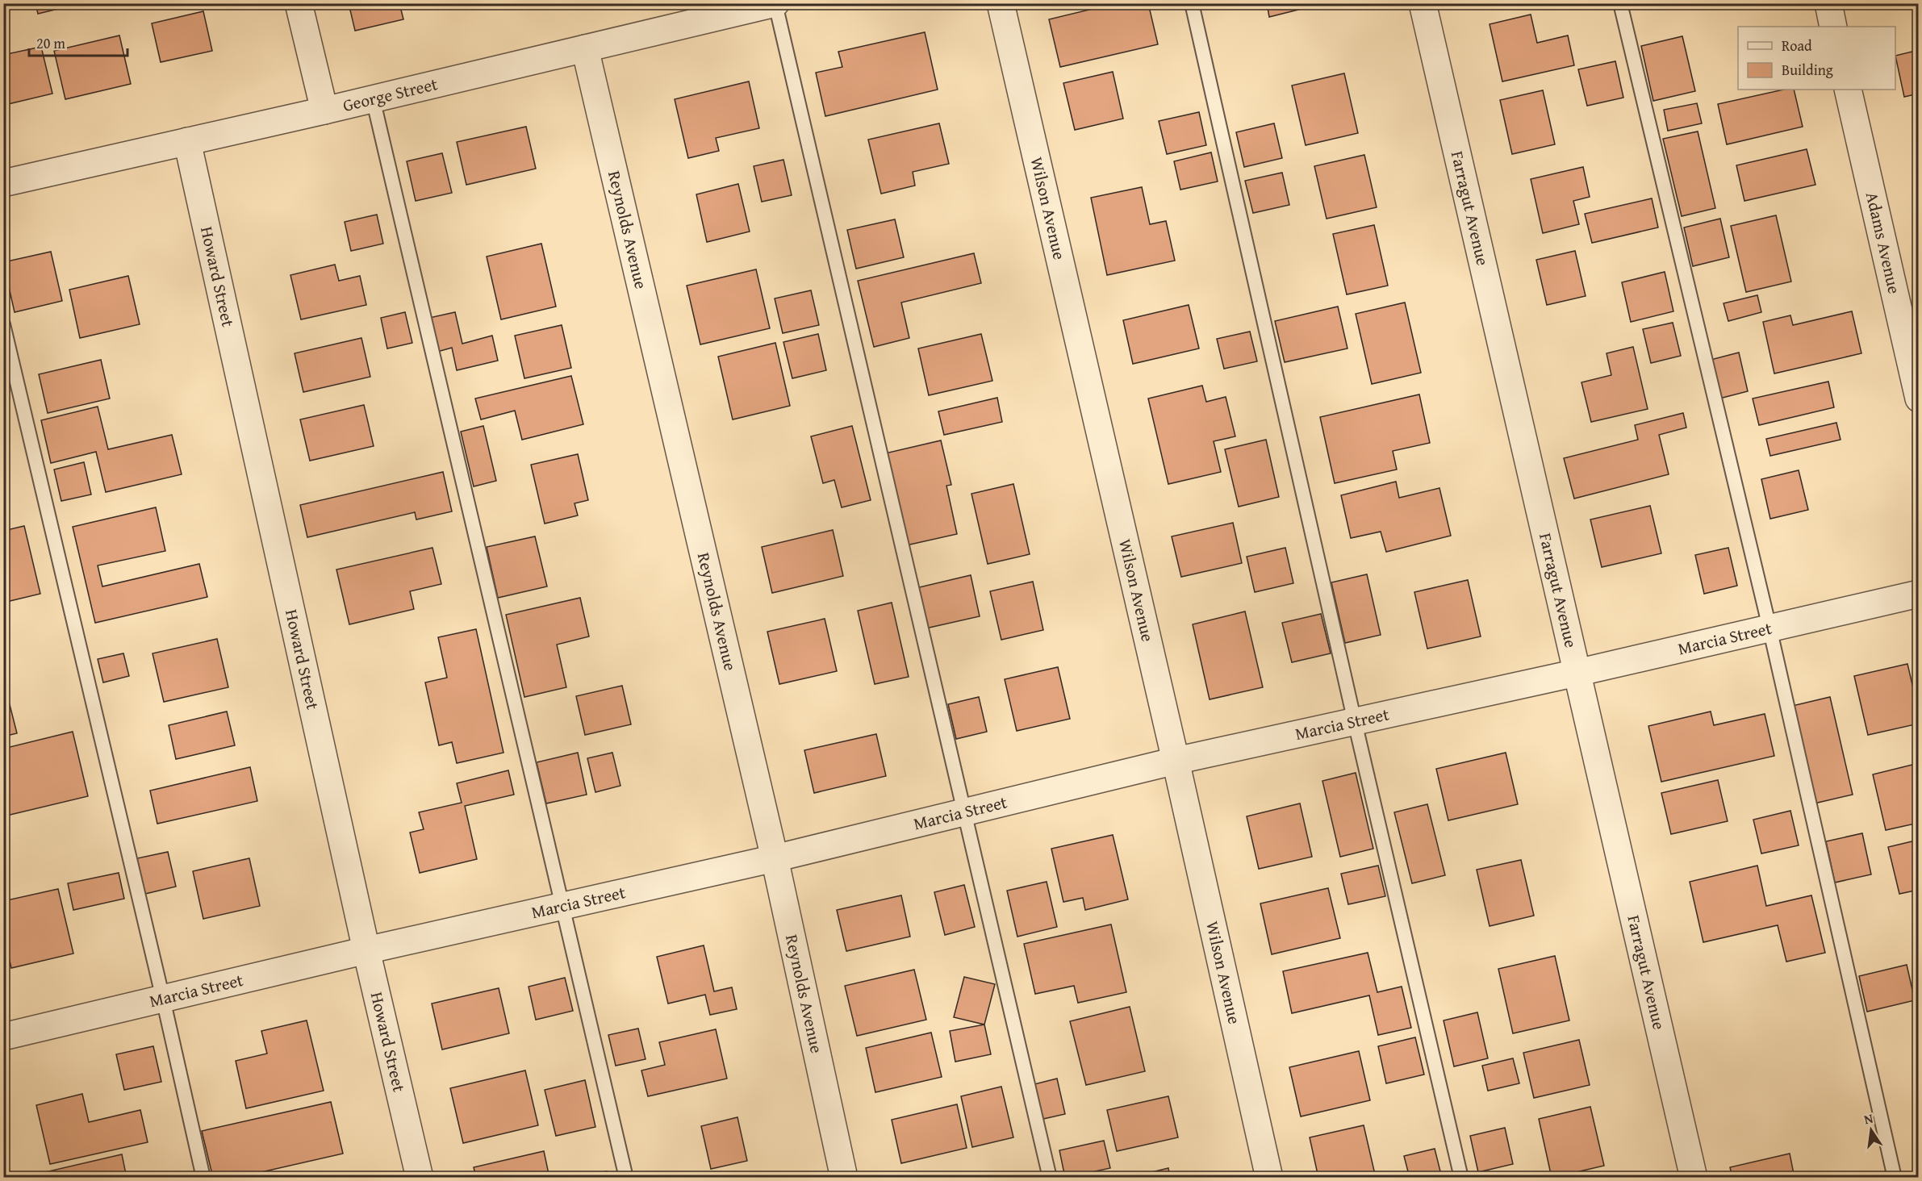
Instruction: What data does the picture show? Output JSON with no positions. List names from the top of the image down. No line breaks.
{"streets":{"street":["George Street","Wilson Avenue","Farragut Avenue","Reynolds Avenue","Adams Avenue","Howard Street","Marcia Street"]},"crossings":[["George Street","Reynolds Avenue"],["George Street","Howard Street"],["Wilson Avenue","Marcia Street"],["Farragut Avenue","Marcia Street"],["Reynolds Avenue","Marcia Street"],["Howard Street","Marcia Street"]],"legend":["Road","Building"],"scale_bar":"20 m","north":"top"}
